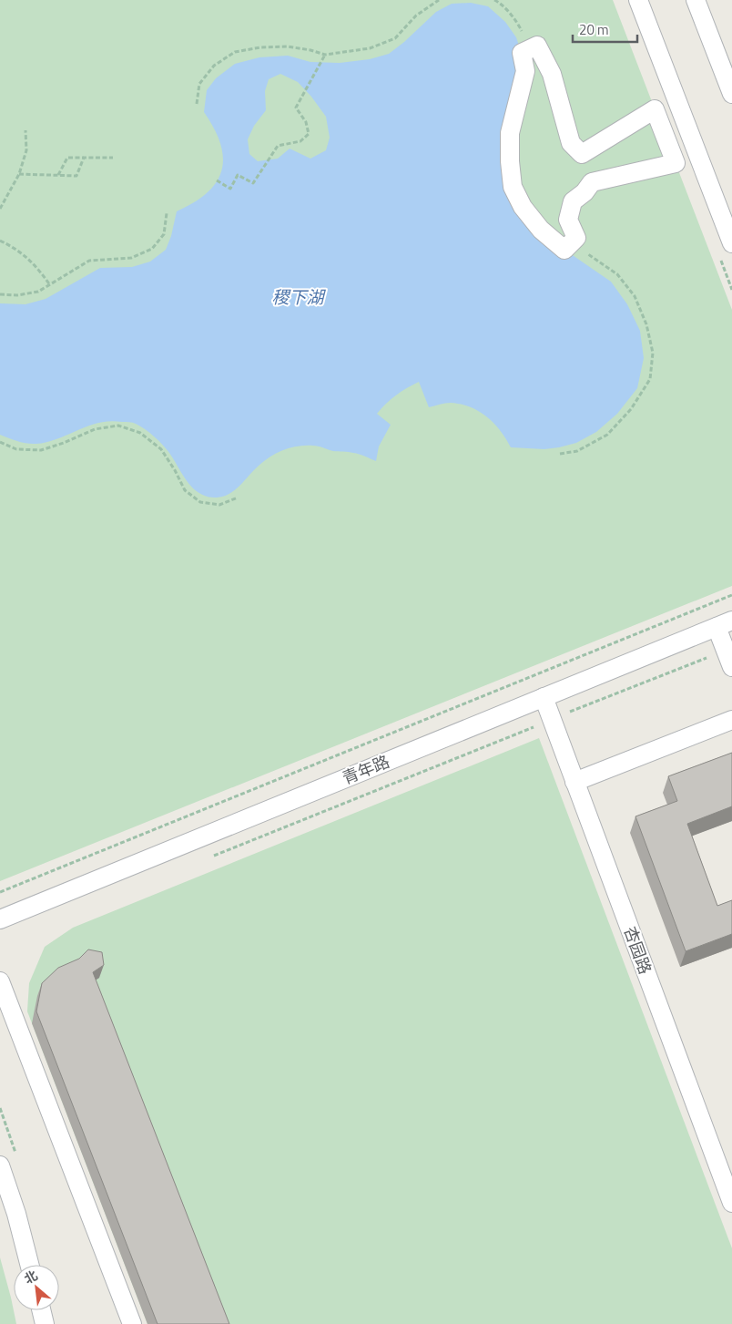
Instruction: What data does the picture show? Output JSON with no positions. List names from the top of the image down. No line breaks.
{"streets":{"street":["青年路","杏园路"]},"crossings":[["青年路","杏园路"]],"water":["稷下湖"],"scale_bar":"20 m","north":"top left"}
